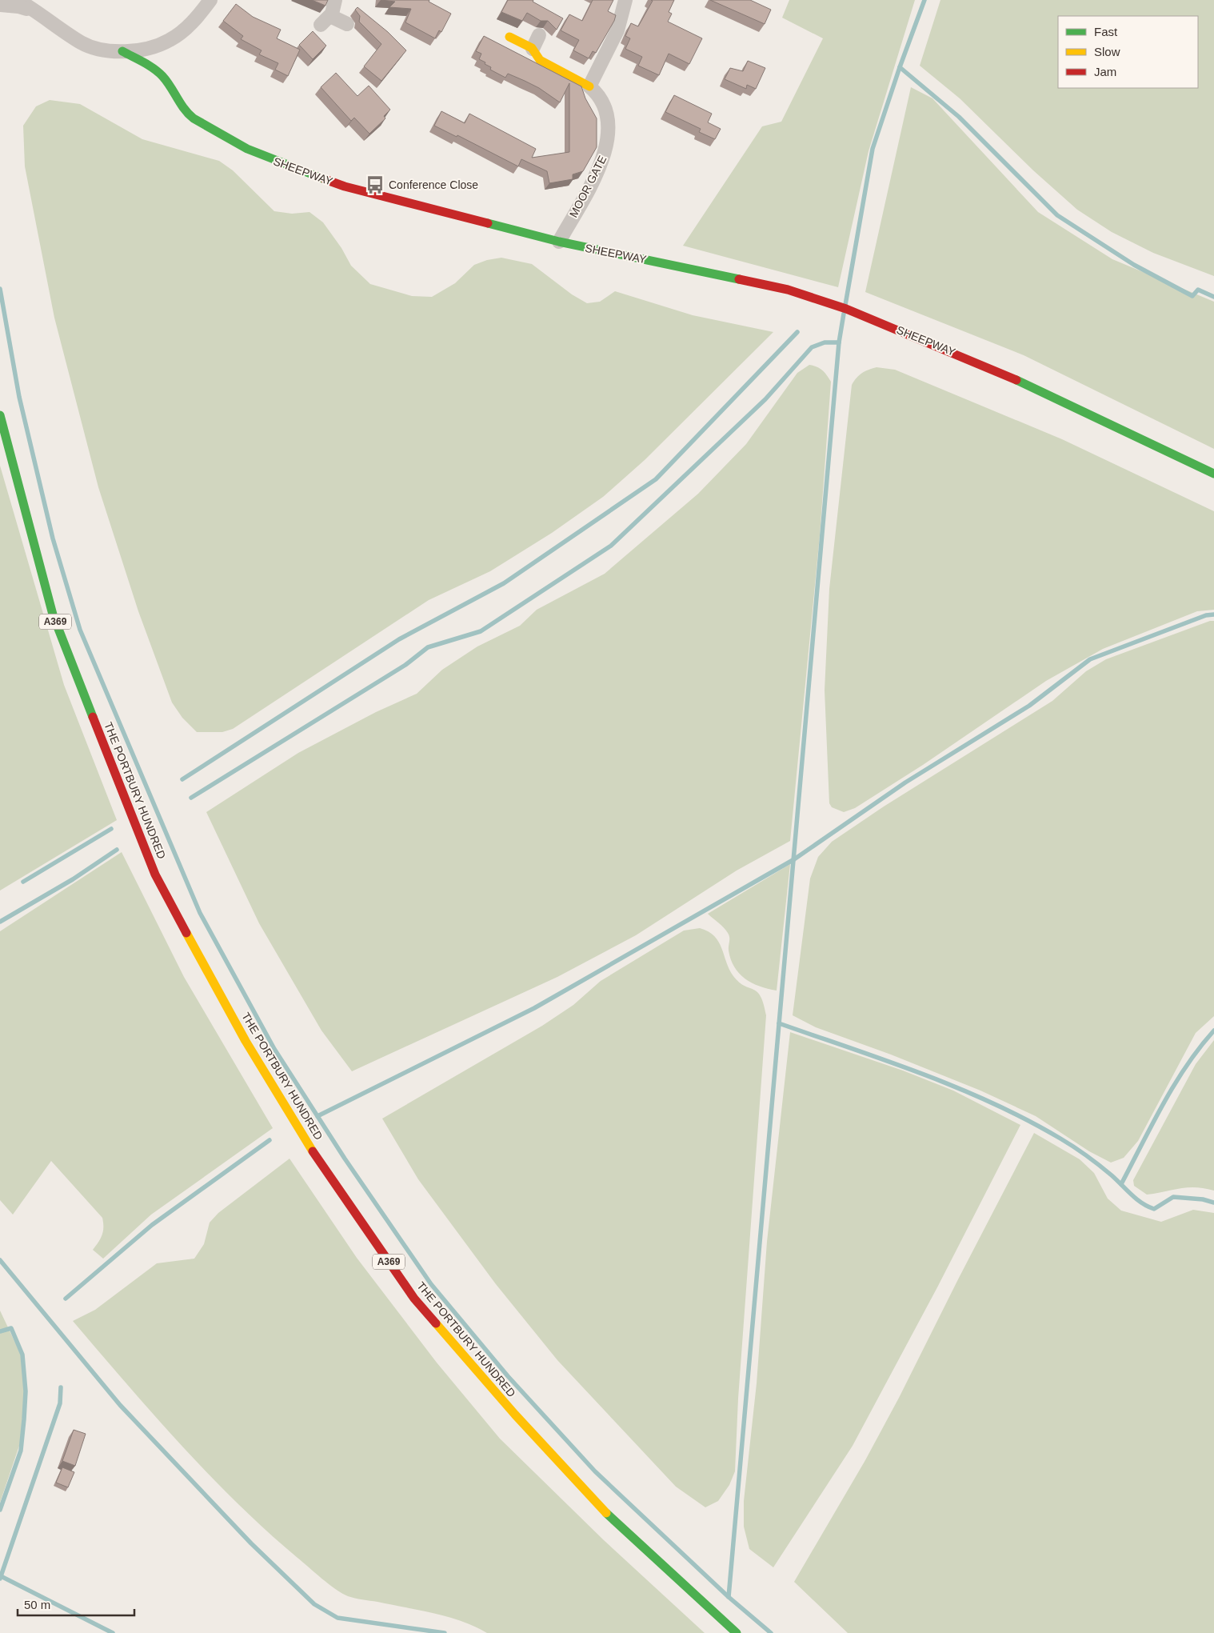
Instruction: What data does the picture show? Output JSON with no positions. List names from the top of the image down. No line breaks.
{"streets":{"main road":["SHEEPWAY","MOOR GATE","A369","THE PORTBURY HUNDRED"]},"crossings":[["SHEEPWAY","MOOR GATE"]],"places":{"bus stop":["Conference Close"]},"legend":["Fast","Slow","Jam"],"scale_bar":"50 m"}
